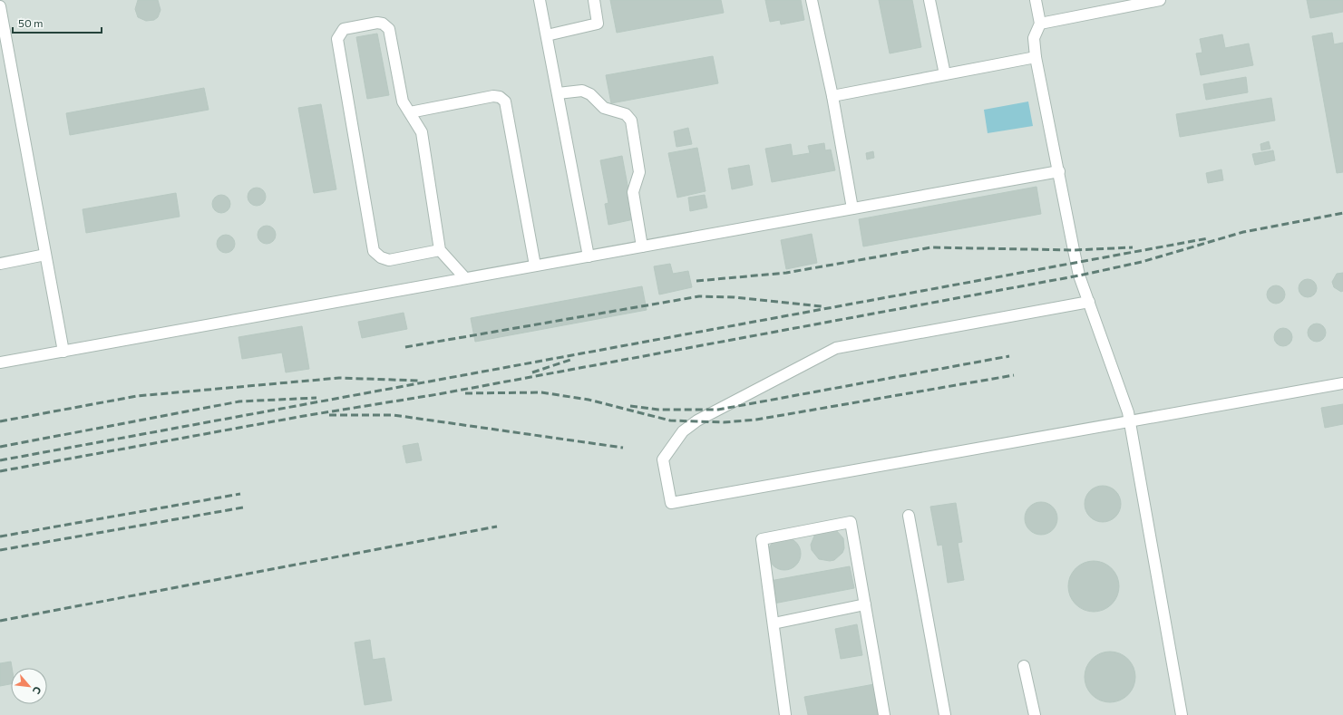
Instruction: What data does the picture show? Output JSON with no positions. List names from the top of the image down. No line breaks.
{"scale_bar":"50 m","north":"bottom right"}
